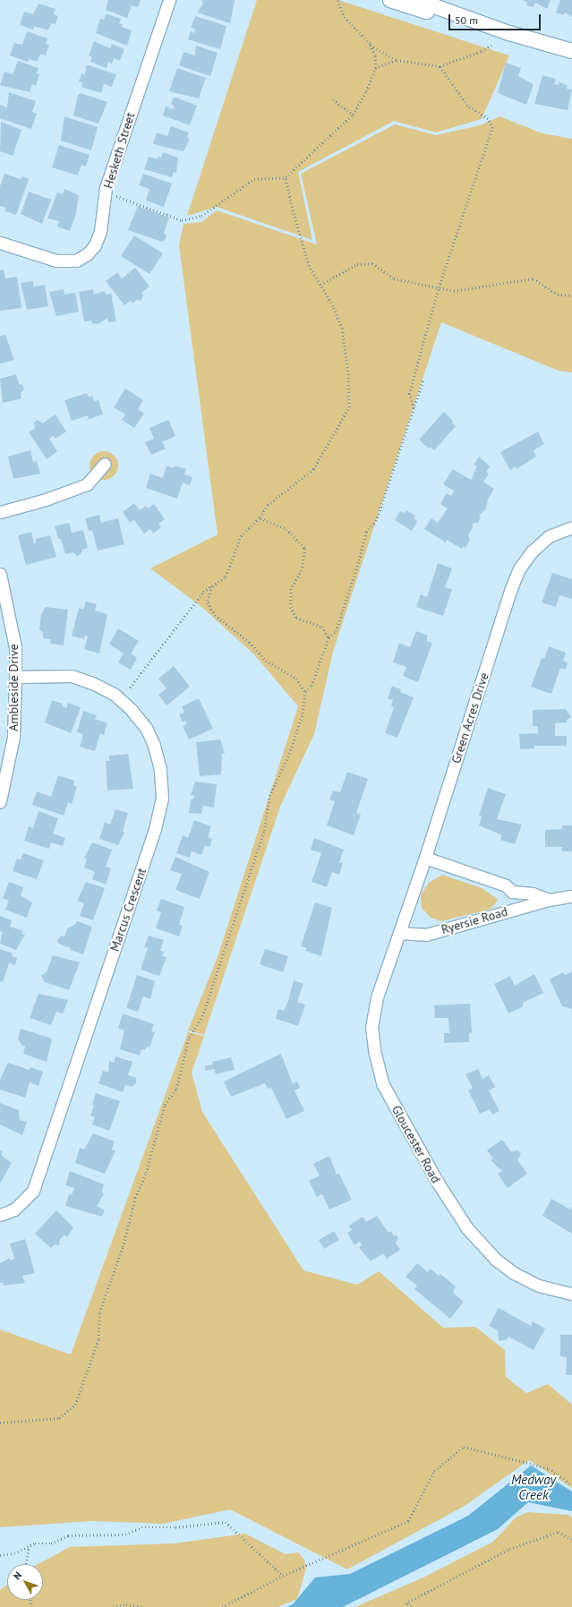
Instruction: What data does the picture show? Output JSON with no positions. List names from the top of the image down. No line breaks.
{"streets":{"street":["Hesketh Street","Ambleside Drive","Green Acres Drive","Marcus Crescent","Ryersie Road","Gloucester Road"]},"crossings":[["Ambleside Drive","Marcus Crescent"],["Green Acres Drive","Ryersie Road"],["Green Acres Drive","Gloucester Road"],["Ryersie Road","Gloucester Road"]],"water":["Medway Creek"],"scale_bar":"50 m","north":"top left"}
